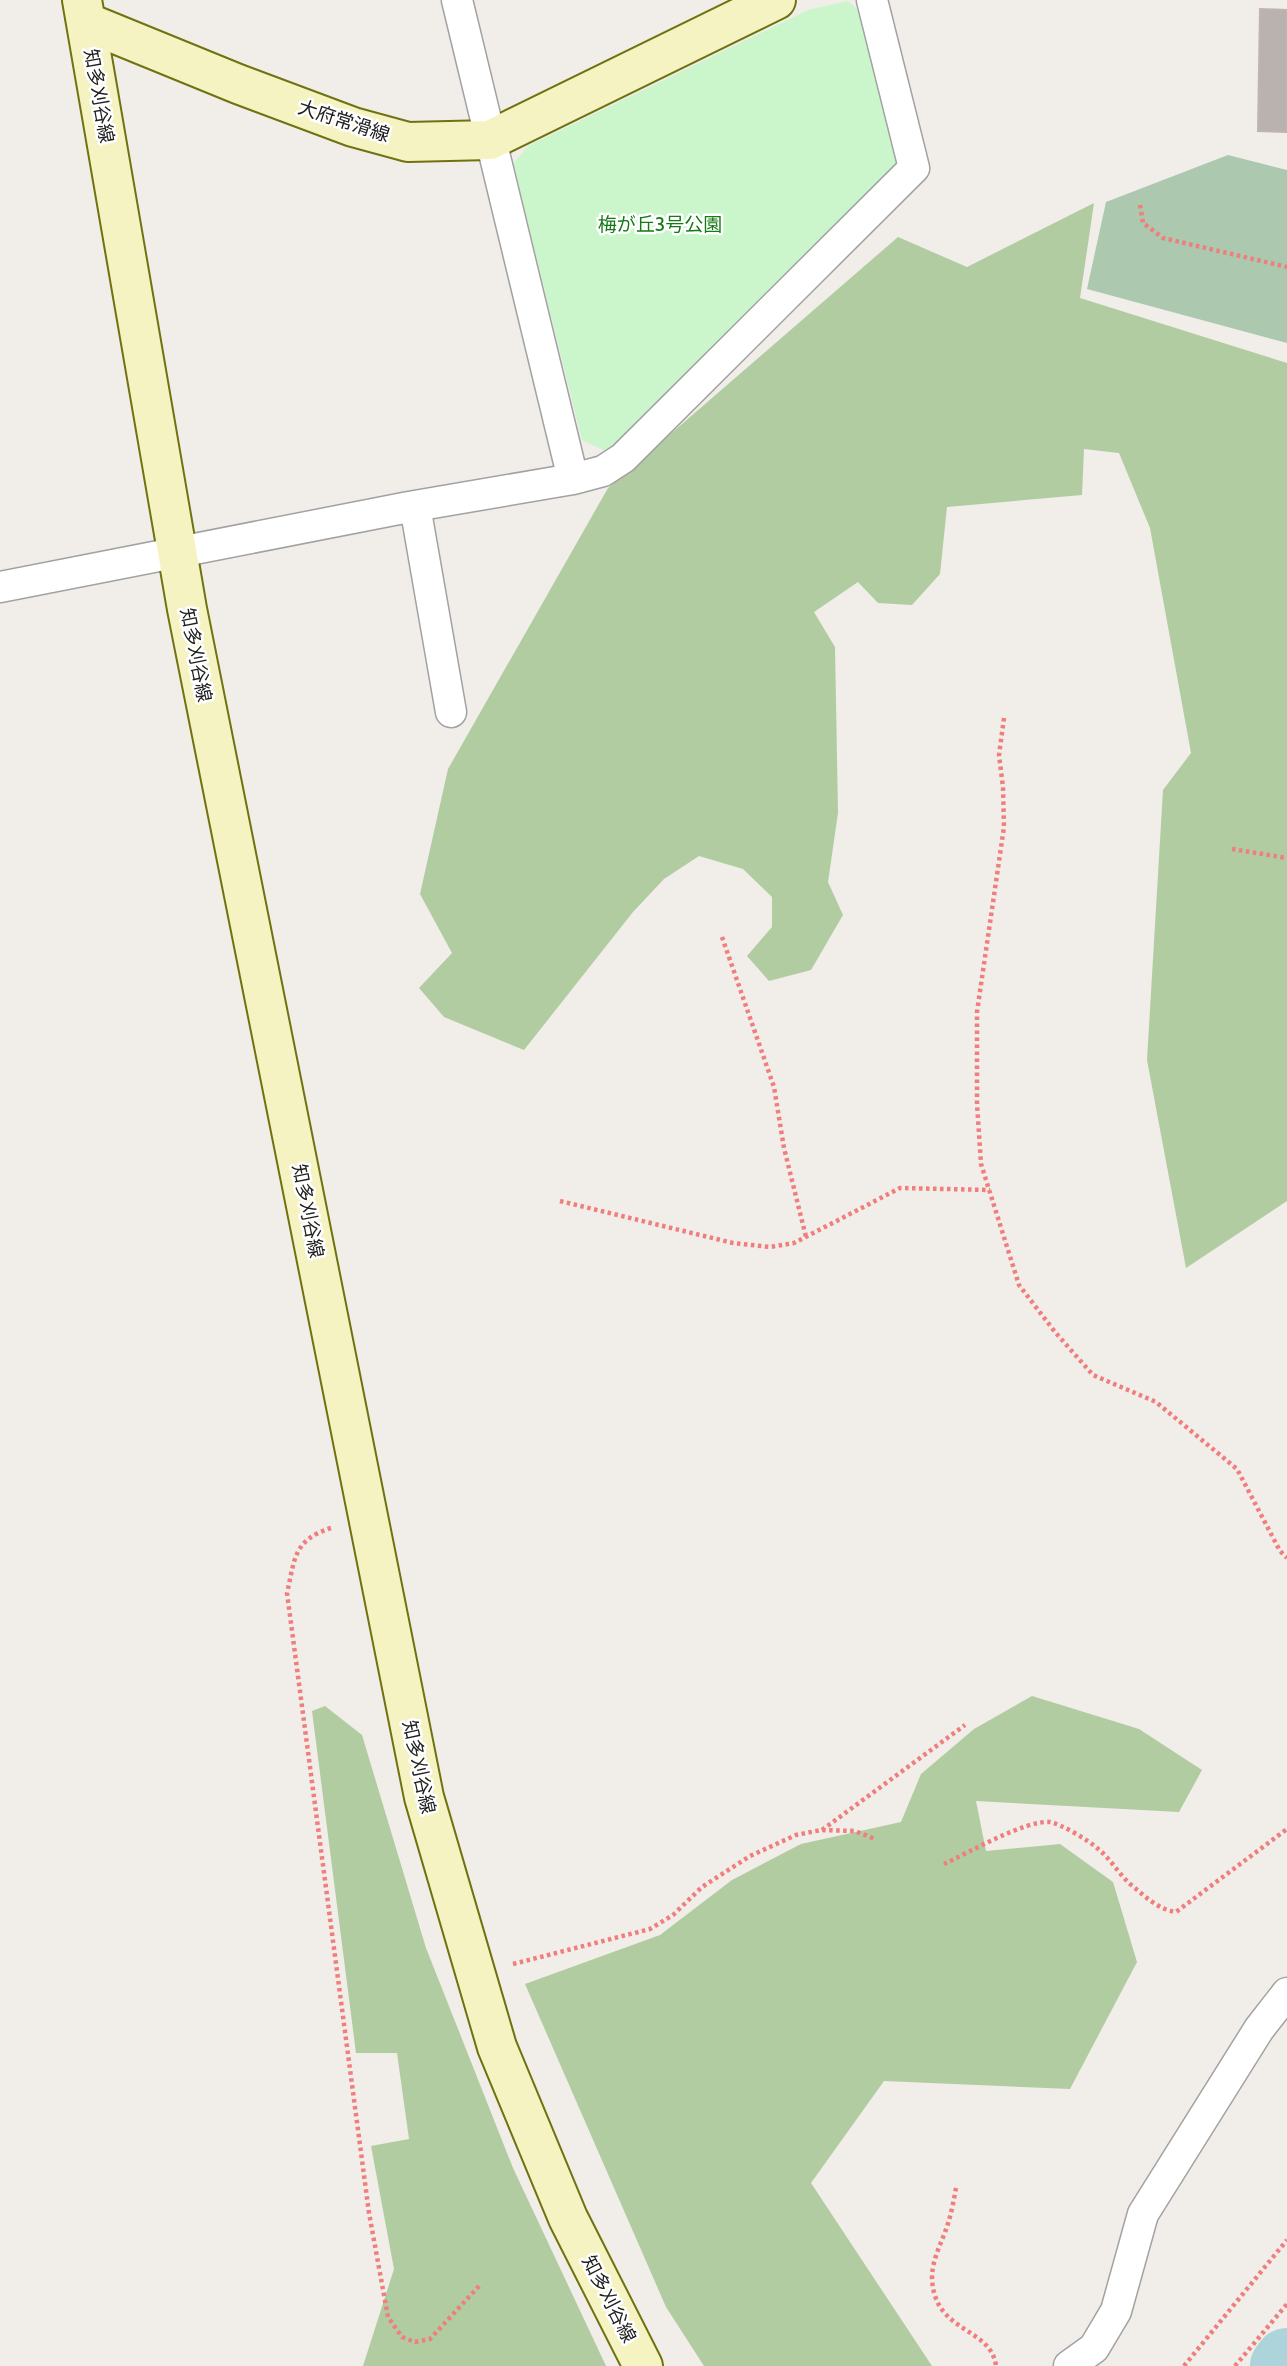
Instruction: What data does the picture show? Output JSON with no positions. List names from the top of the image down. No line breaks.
{"streets":{"street":["知多刈谷線","大府常滑線"]},"crossings":[["知多刈谷線","大府常滑線"]],"parks":["梅が丘3号公園"]}
